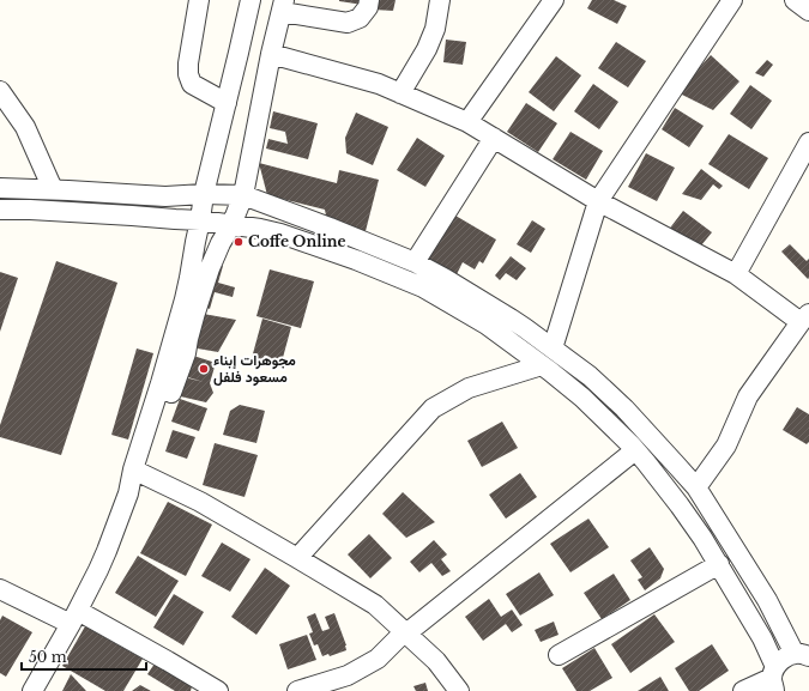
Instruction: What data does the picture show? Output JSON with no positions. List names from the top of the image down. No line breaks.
{"places":["Coffe Online","مجوهرات إبناء مسعود فلفل"],"scale_bar":"50 m"}
